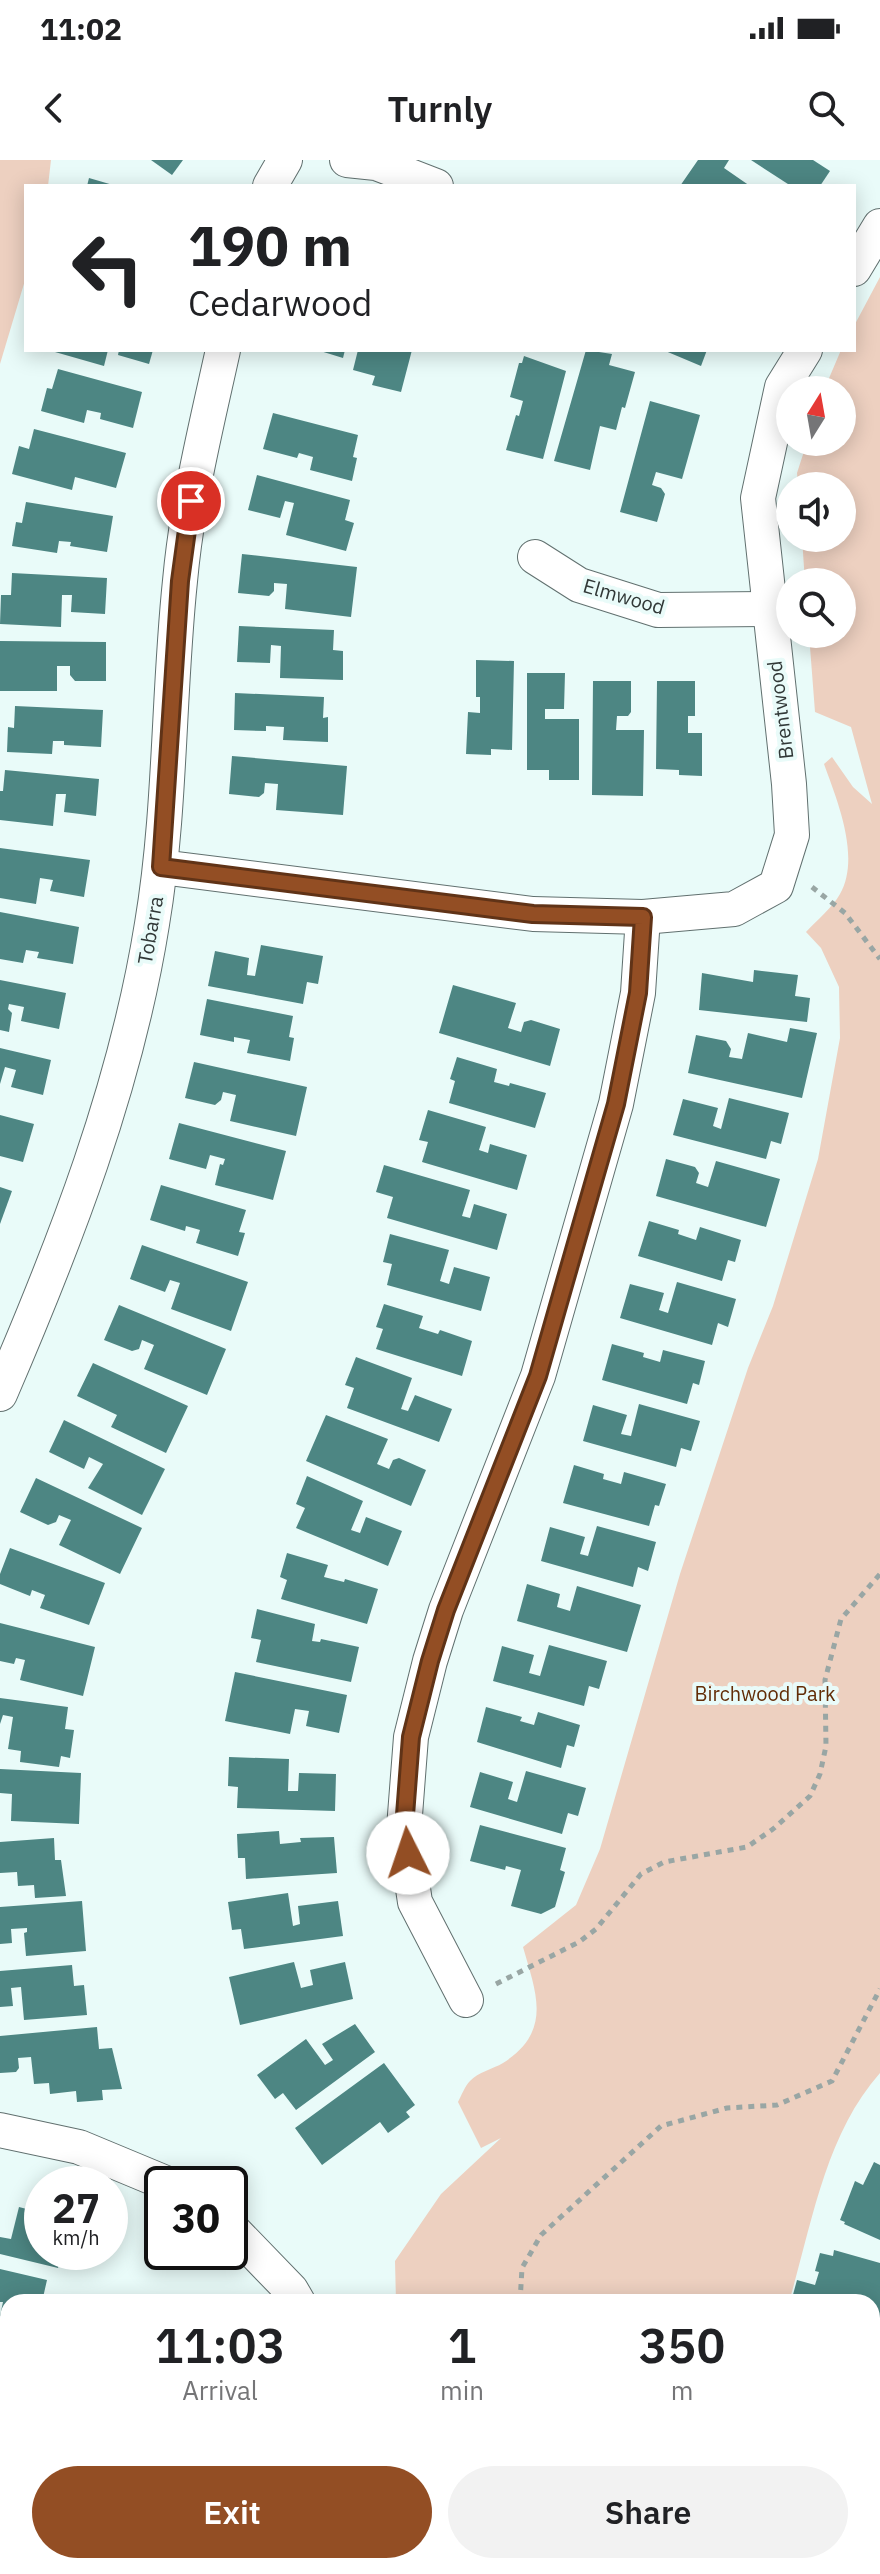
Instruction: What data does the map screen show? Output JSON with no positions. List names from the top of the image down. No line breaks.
{"streets":{"street":["Elmwood","Brentwood","Tobarra"]},"crossings":[["Elmwood","Brentwood"]],"parks":["Birchwood Park"],"north":"top","page":{"status":"11:02","header":"Turnly","turn":["190 m","Cedarwood"],"speed":"27 km/h","limit":"30","eta":["11:03","Arrival","1","min","350","m"],"buttons":["Exit","Share"]}}
